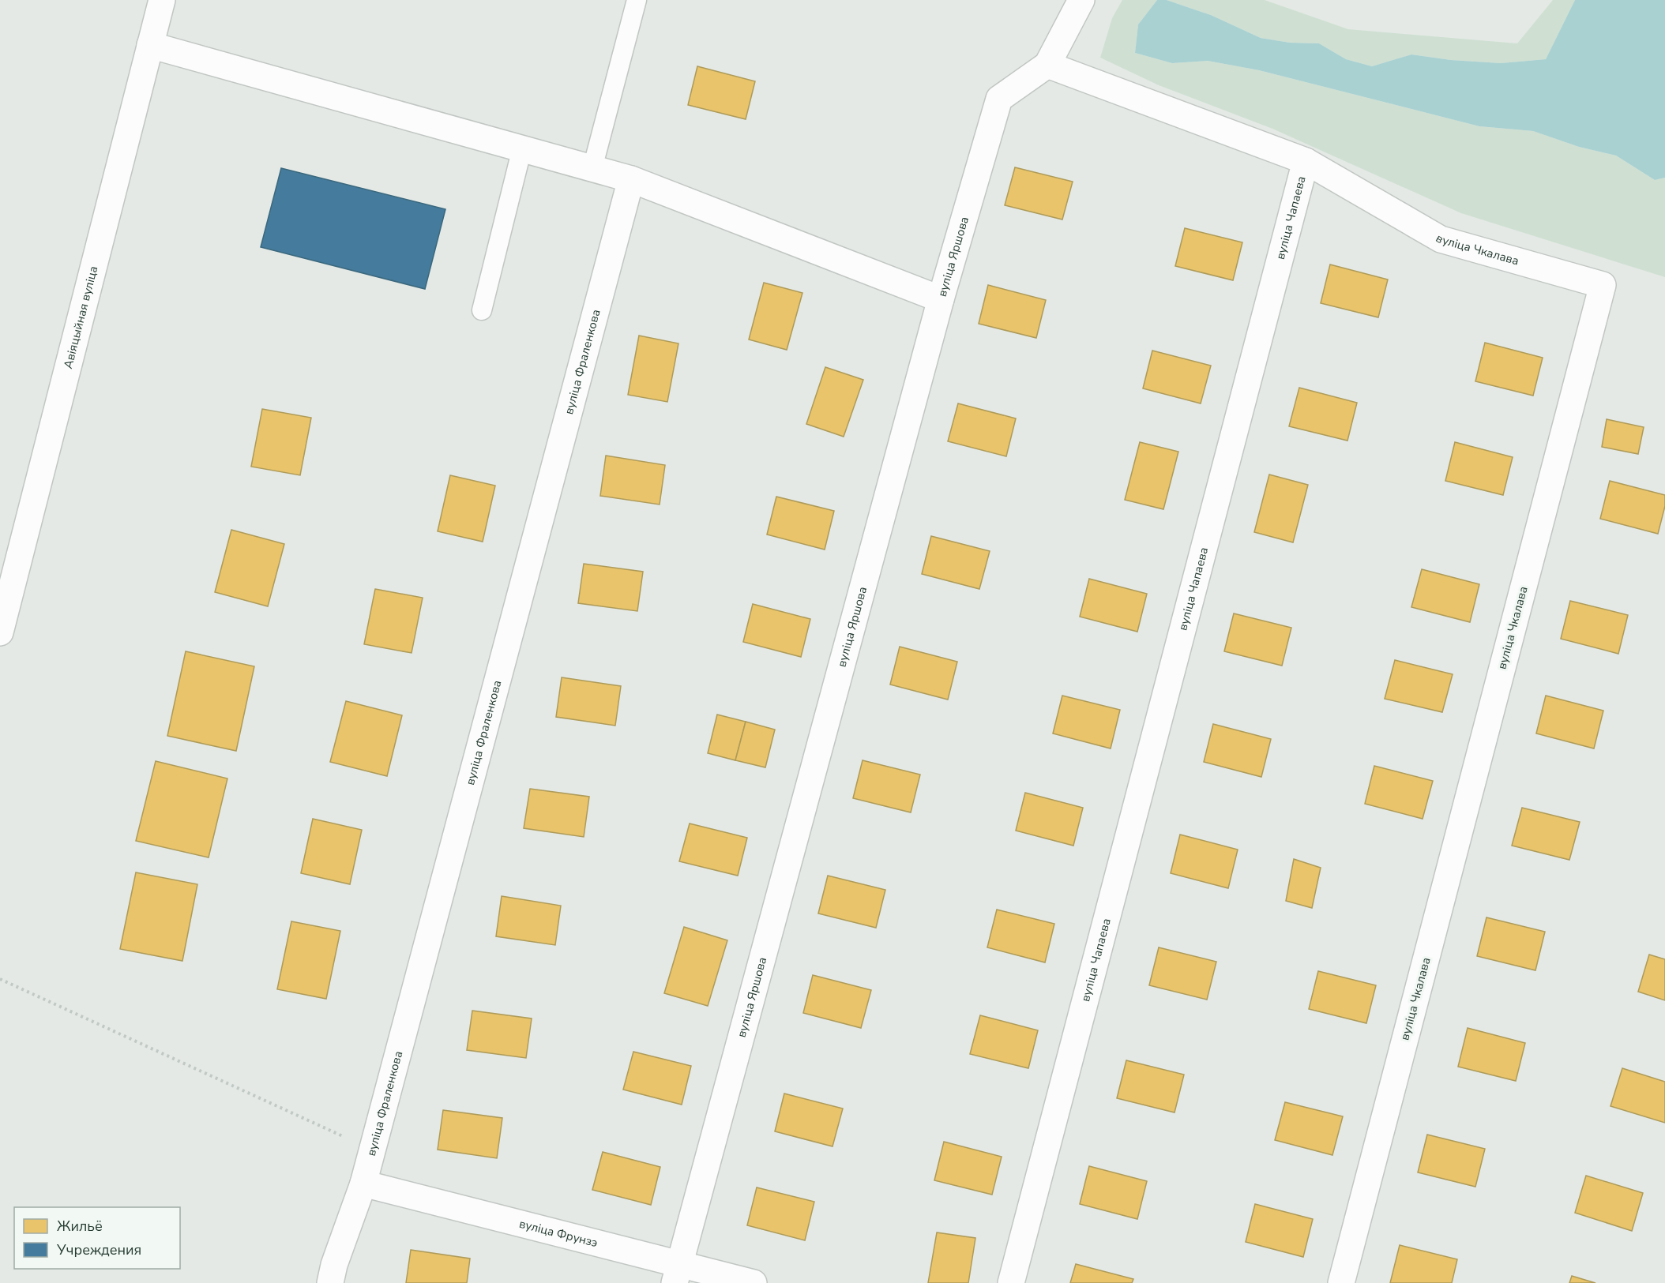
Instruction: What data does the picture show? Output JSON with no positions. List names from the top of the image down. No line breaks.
{"streets":{"street":["вуліца Чапаева","вуліца Чкалава","вуліца Яршова","Авіяцыйная вуліца","вуліца Фраленкова","вуліца Фрунзэ"]},"crossings":[["вуліца Чапаева","вуліца Чкалава"],["вуліца Чапаева","вуліца Яршова"],["вуліца Яршова","вуліца Фрунзэ"],["вуліца Фраленкова","вуліца Фрунзэ"]],"legend":["Жильё","Учреждения"]}
